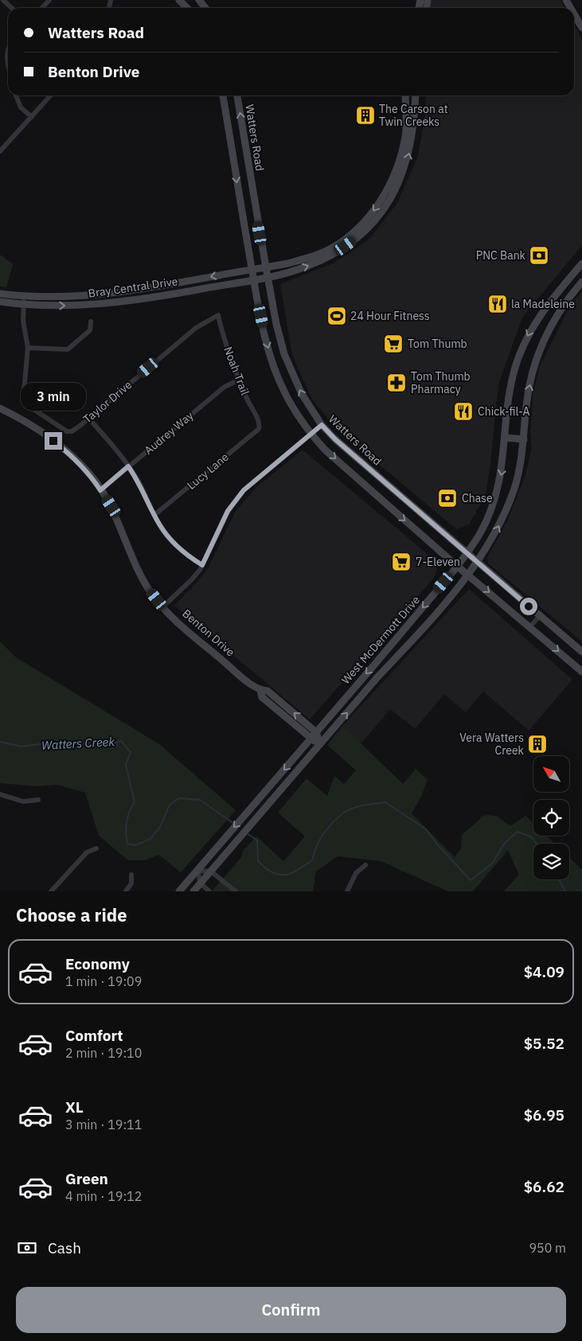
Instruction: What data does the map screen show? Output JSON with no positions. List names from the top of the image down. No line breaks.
{"streets":{"main road":["Watters Road","Bray Central Drive","Benton Drive","West McDermott Drive"],"street":["Noah Trail","Taylor Drive","Audrey Way","Lucy Lane"]},"crossings":[["Watters Road","Bray Central Drive"],["Watters Road","West McDermott Drive"],["Noah Trail","Taylor Drive"],["Noah Trail","Audrey Way"],["Noah Trail","Lucy Lane"],["Audrey Way","Benton Drive"],["Benton Drive","West McDermott Drive"]],"water":["Watters Creek"],"places":{"building":["The Carson at Twin Creeks","Vera Watters Creek"],"bank":["PNC Bank","Chase"],"restaurant":["la Madeleine","Chick-fil-A"],"sports":["24 Hour Fitness"],"supermarket":["Tom Thumb","7-Eleven"],"pharmacy":["Tom Thumb Pharmacy"]},"north":"top left","page":{"banner":["Watters Road","Benton Drive"],"bubble":"3 min","heading":"Choose a ride","list":[{"name":"Economy","note":"1 min · 19:09","value":"$4.09"},{"name":"Comfort","note":"2 min · 19:10","value":"$5.52"},{"name":"XL","note":"3 min · 19:11","value":"$6.95"},{"name":"Green","note":"4 min · 19:12","value":"$6.62"}],"pay":["Cash","950 m"],"buttons":"Confirm"}}
